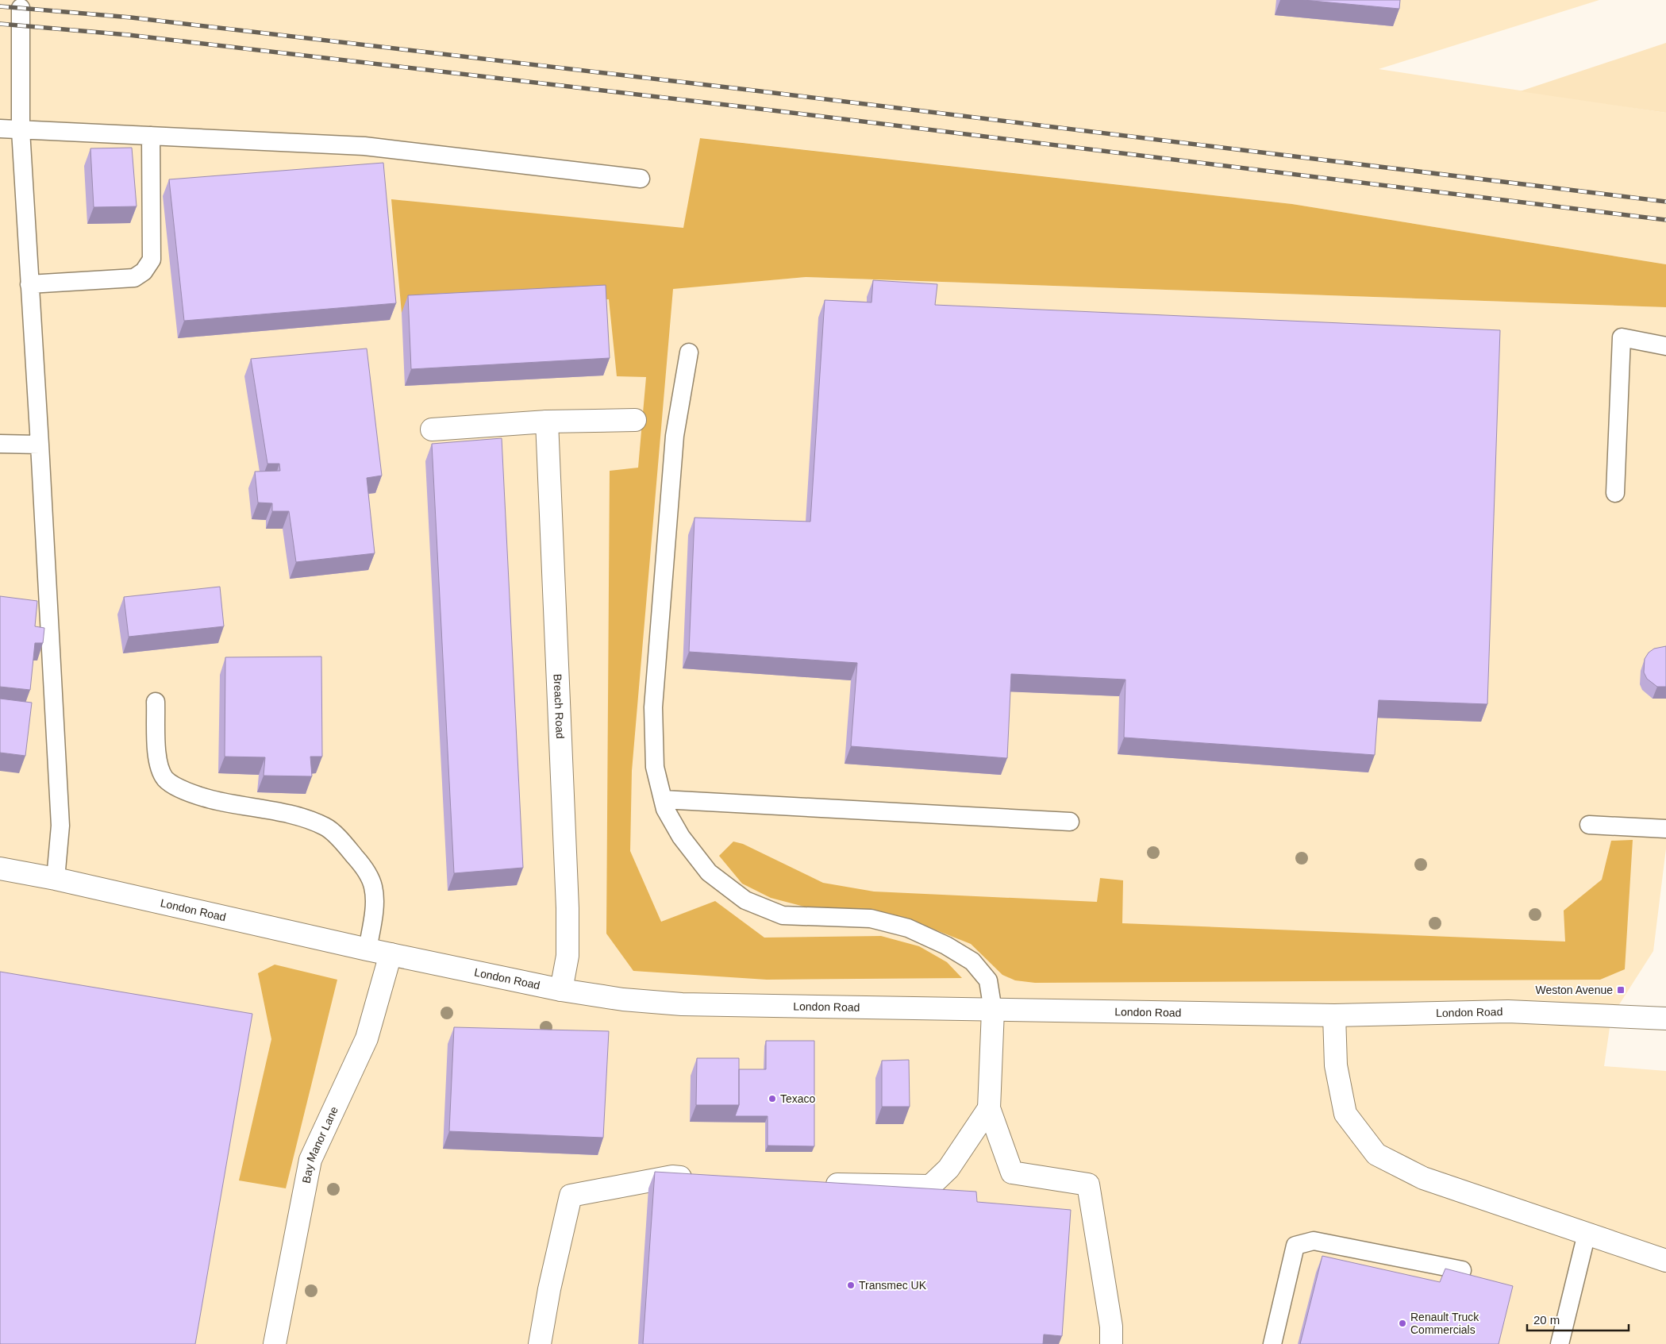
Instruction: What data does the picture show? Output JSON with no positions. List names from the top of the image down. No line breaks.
{"streets":{"street":["Breach Road","London Road","Bay Manor Lane"]},"crossings":[["Breach Road","London Road"],["London Road","Bay Manor Lane"]],"places":{"transit":["Weston Avenue"],"other":["Texaco","Transmec UK","Renault Truck Commercials"]},"scale_bar":"20 m"}
